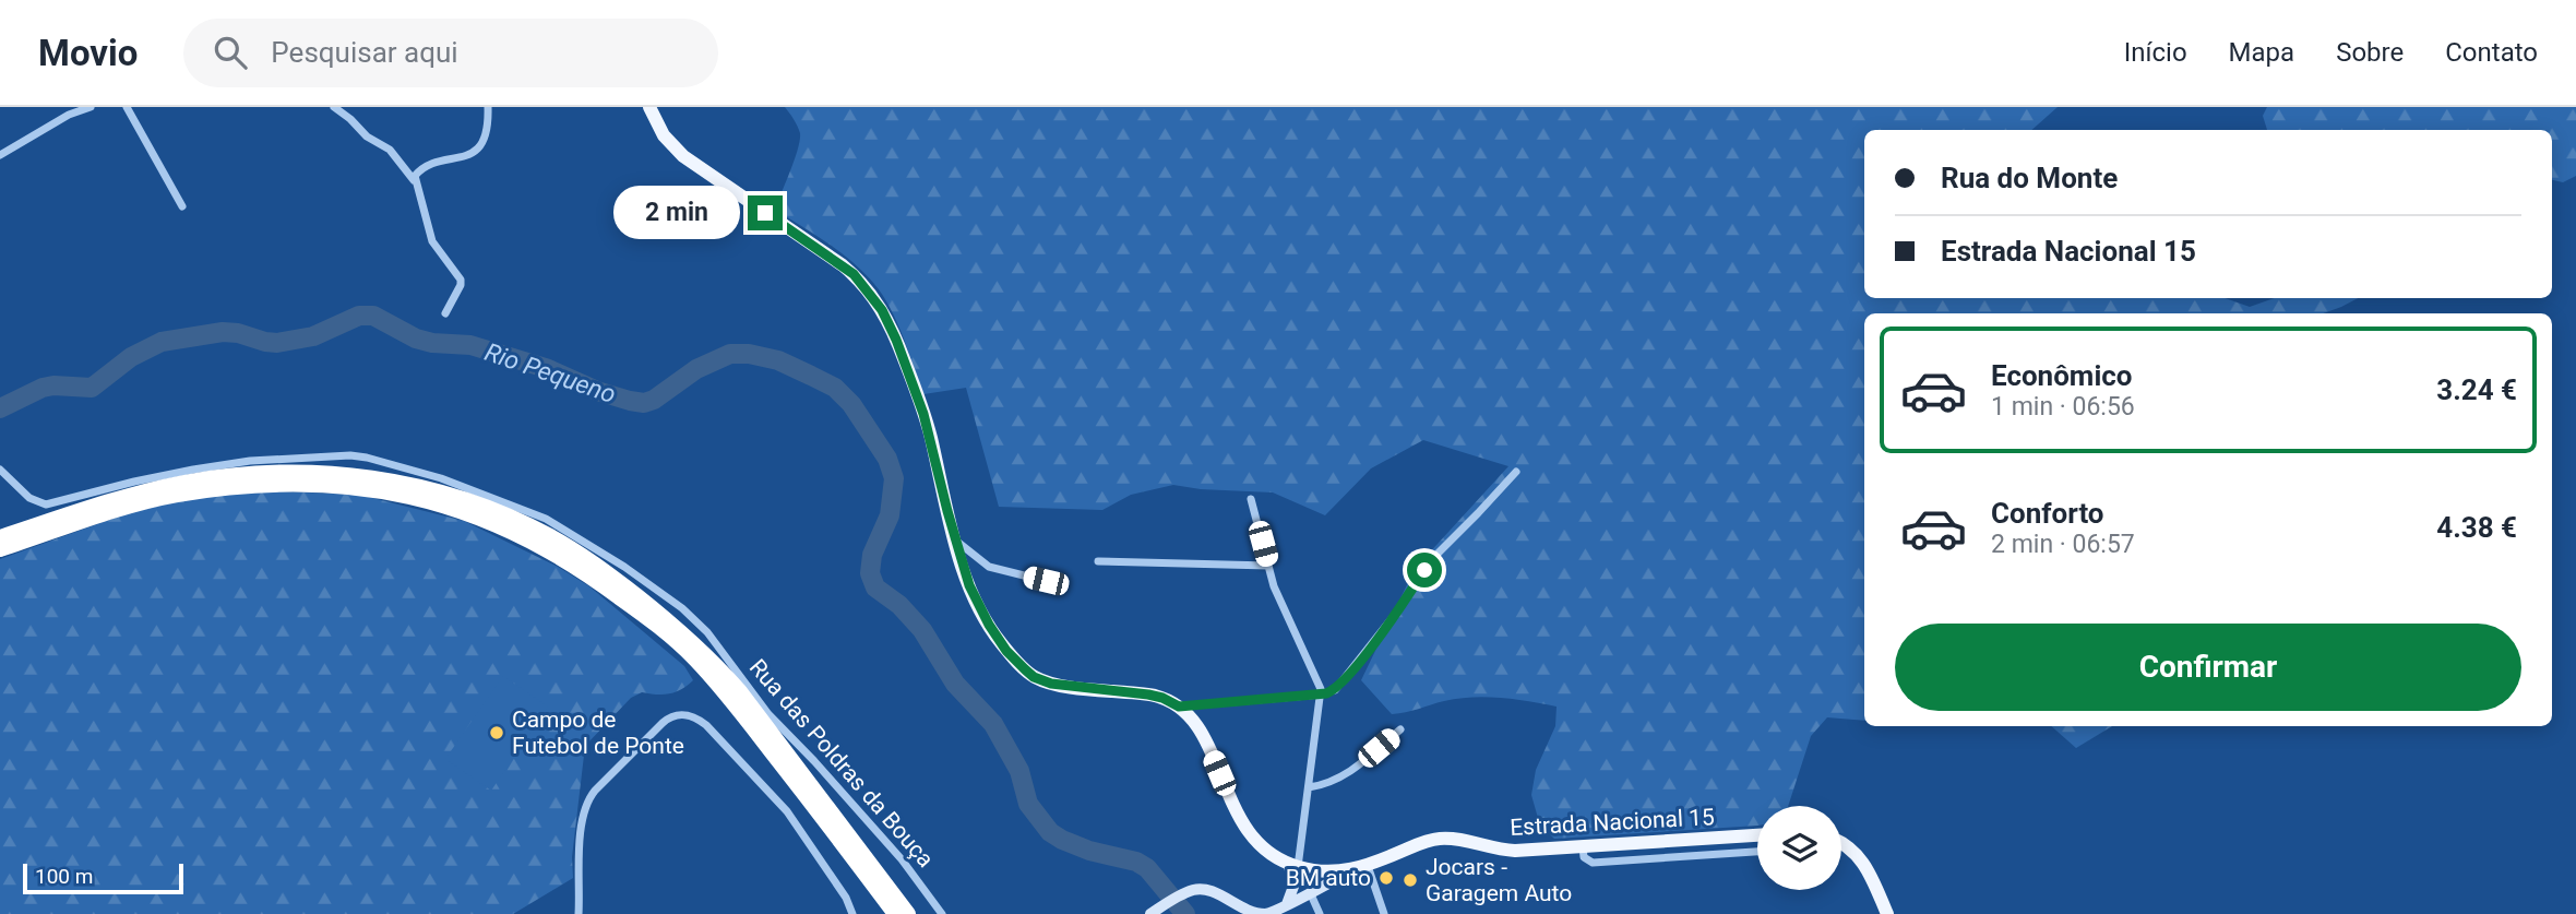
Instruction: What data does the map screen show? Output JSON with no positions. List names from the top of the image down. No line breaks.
{"streets":{"main road":["Estrada Nacional 15"],"street":["Rua das Poldras da Bouça"]},"water":["Rio Pequeno"],"places":["Campo de Futebol de Ponte","BM auto","Jocars - Garagem Auto"],"scale_bar":"100 m","page":{"header":"Movio","search":"Pesquisar aqui","nav":["Início","Mapa","Sobre","Contato"],"banner":["Rua do Monte","Estrada Nacional 15"],"bubble":"2 min","list":[{"name":"Econômico","note":"1 min · 06:56","value":"3.24 €"},{"name":"Conforto","note":"2 min · 06:57","value":"4.38 €"}],"buttons":"Confirmar","scale":"100 m"}}
